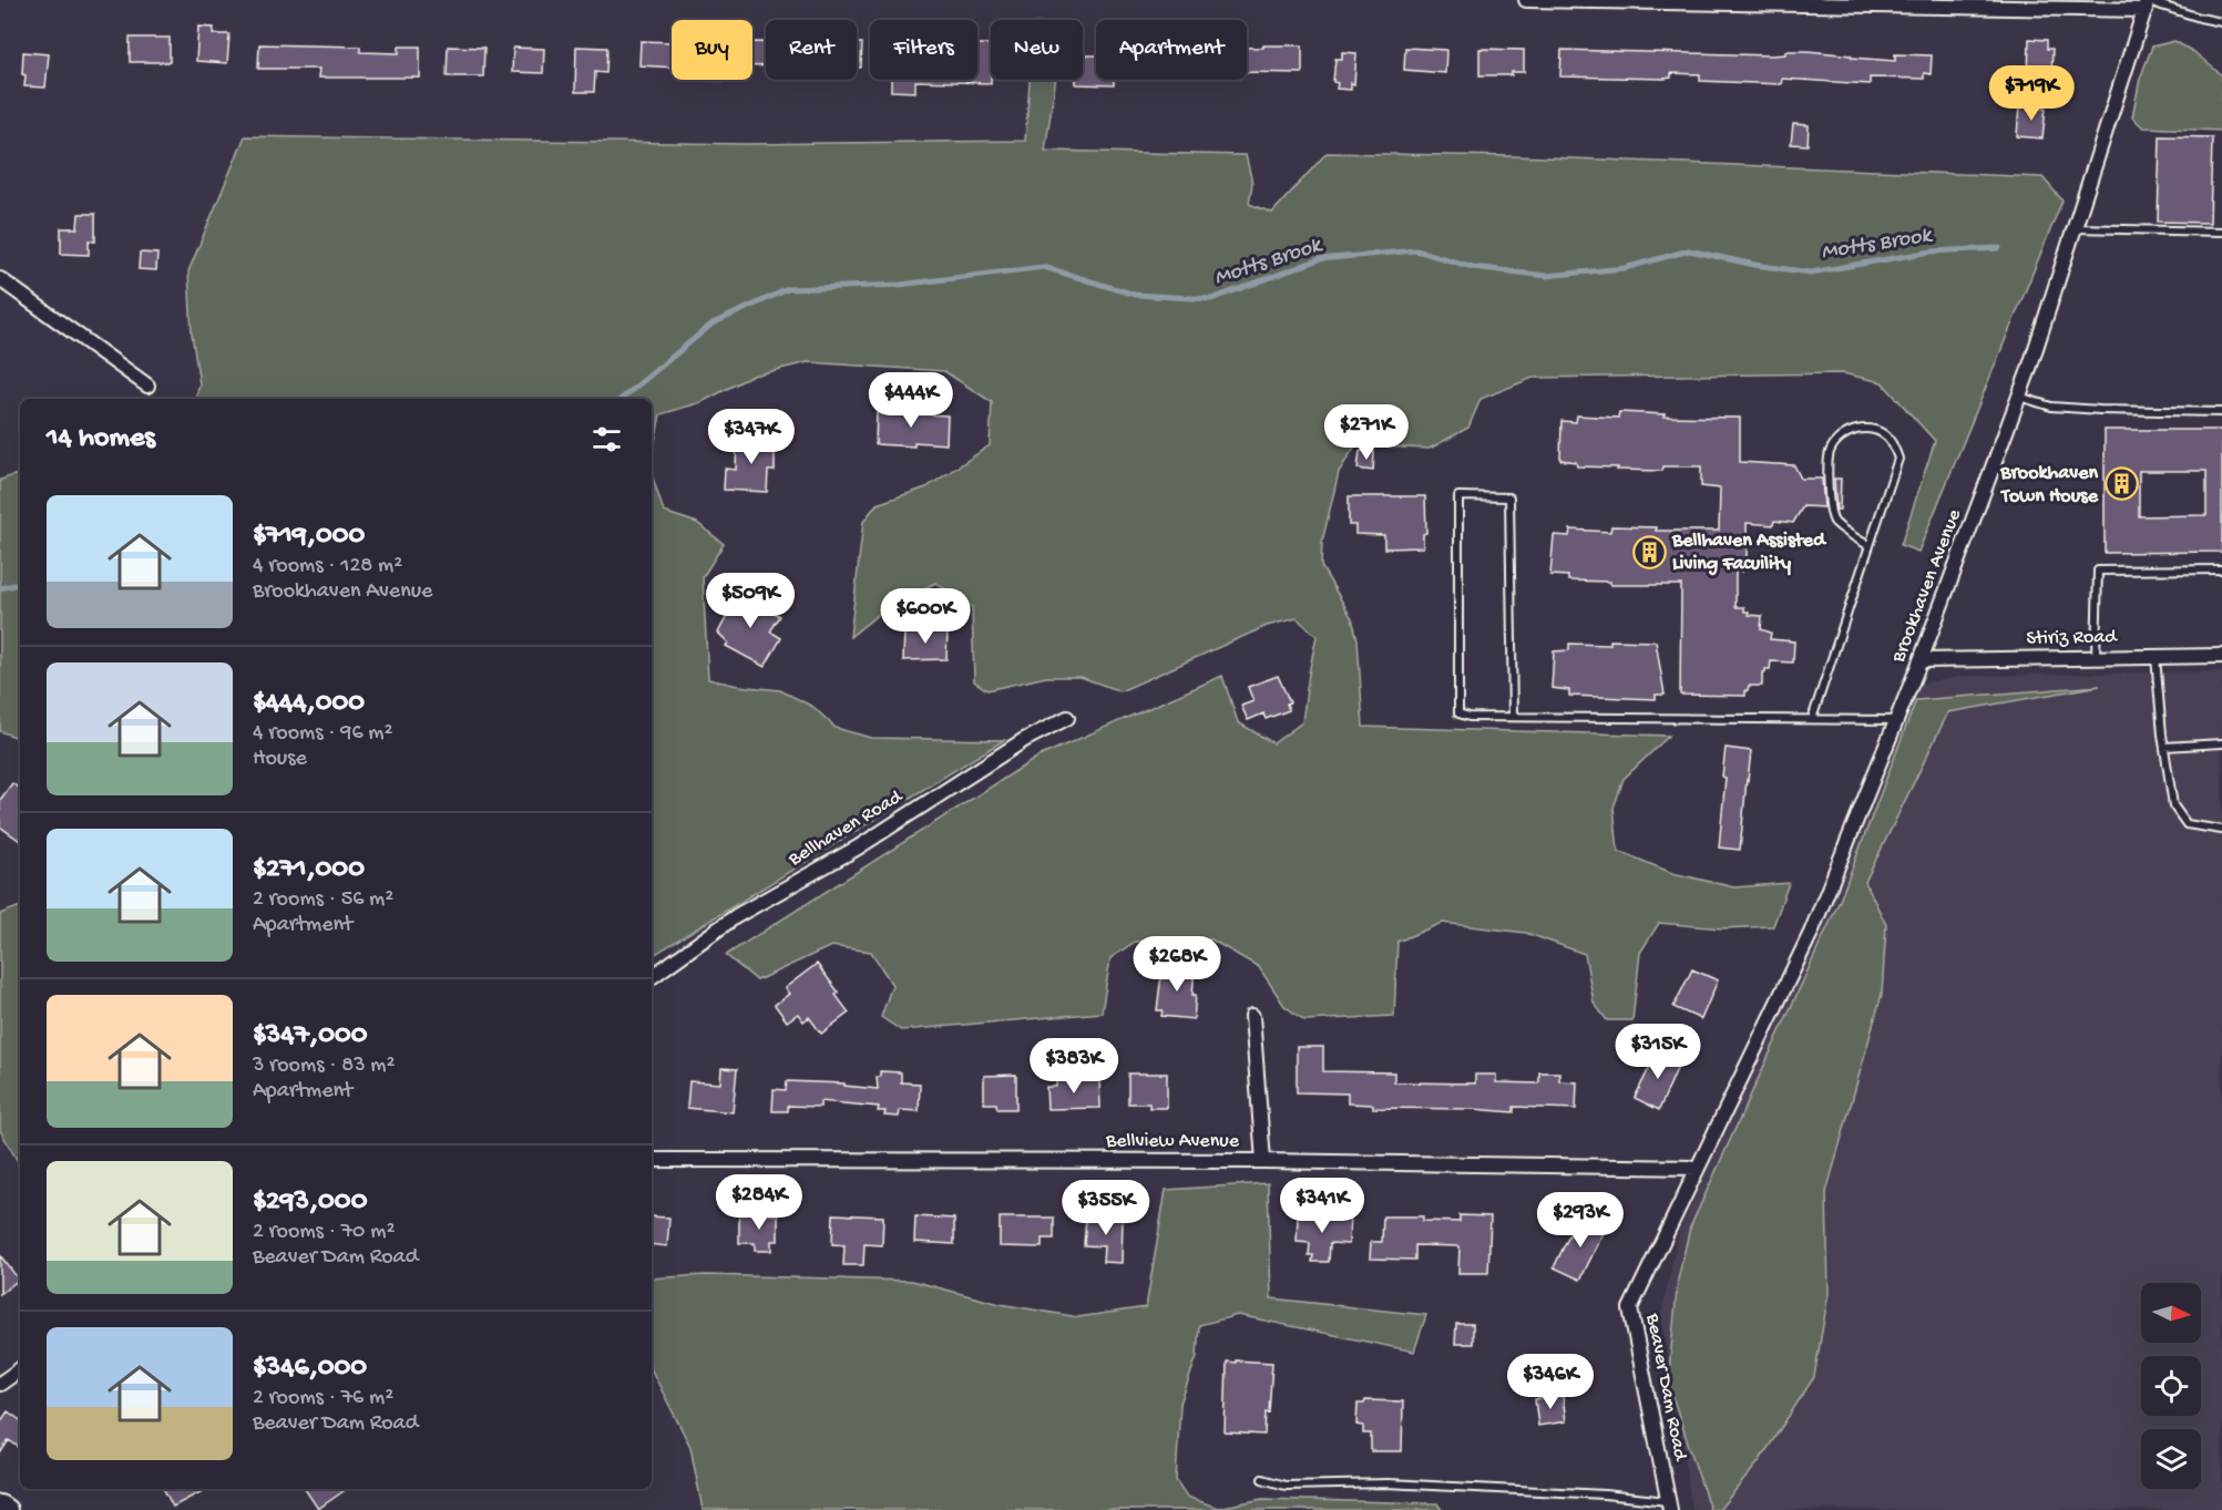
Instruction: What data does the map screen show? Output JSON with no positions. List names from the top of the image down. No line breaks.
{"streets":{"street":["Brookhaven Avenue","Stiriz Road","Bellhaven Road","Bellview Avenue","Beaver Dam Road"]},"crossings":[["Brookhaven Avenue","Stiriz Road"],["Brookhaven Avenue","Bellview Avenue"],["Brookhaven Avenue","Beaver Dam Road"],["Bellview Avenue","Beaver Dam Road"]],"water":["Motts Brook"],"places":{"building":["Brookhaven Town House","Bellhaven Assisted Living Facuility"]},"north":"right","page":{"chip":["Buy","Rent","Filters","New","Apartment"],"price":["$719K","$444K","$271K","$347K","$509K","$600K","$268K","$315K","$383K","$284K","$341K","$355K","$293K","$346K"],"heading":"14 homes","list":[{"name":"$719,000","note":"4 rooms · 128 m² · Brookhaven Avenue"},{"name":"$444,000","note":"4 rooms · 96 m² · House"},{"name":"$271,000","note":"2 rooms · 56 m² · Apartment"},{"name":"$347,000","note":"3 rooms · 83 m² · Apartment"},{"name":"$293,000","note":"2 rooms · 70 m² · Beaver Dam Road"},{"name":"$346,000","note":"2 rooms · 76 m² · Beaver Dam Road"}]}}
